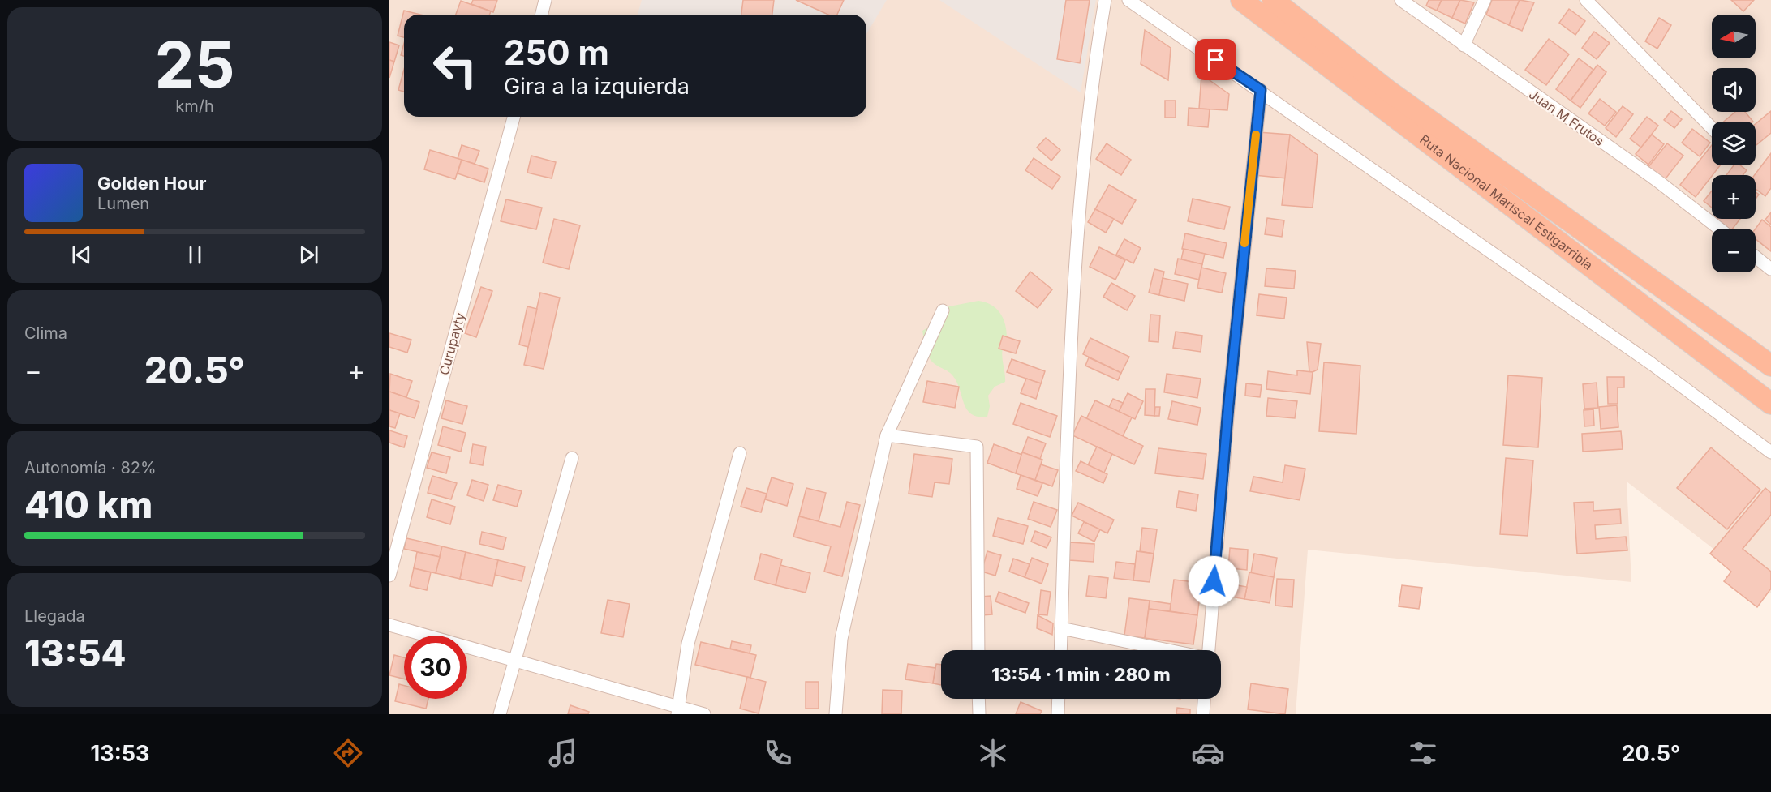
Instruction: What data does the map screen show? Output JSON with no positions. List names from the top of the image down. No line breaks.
{"streets":{"highway":["Ruta Nacional Mariscal Estigarribia"],"street":["Juan M Frutos","Curupayty"]},"north":"left","page":{"tile":[["25","km/h"],"Clima",["Autonomía · 82%","410 km"],["Llegada","13:54"]],"map_buttons":["+","−"],"turn":["250 m","Gira a la izquierda"],"song":["Golden Hour","Lumen"],"heat":["−","20.5°","+"],"limit":"30","trip":"13:54 · 1 min · 280 m","tabs":["13:53","20.5°"]}}
